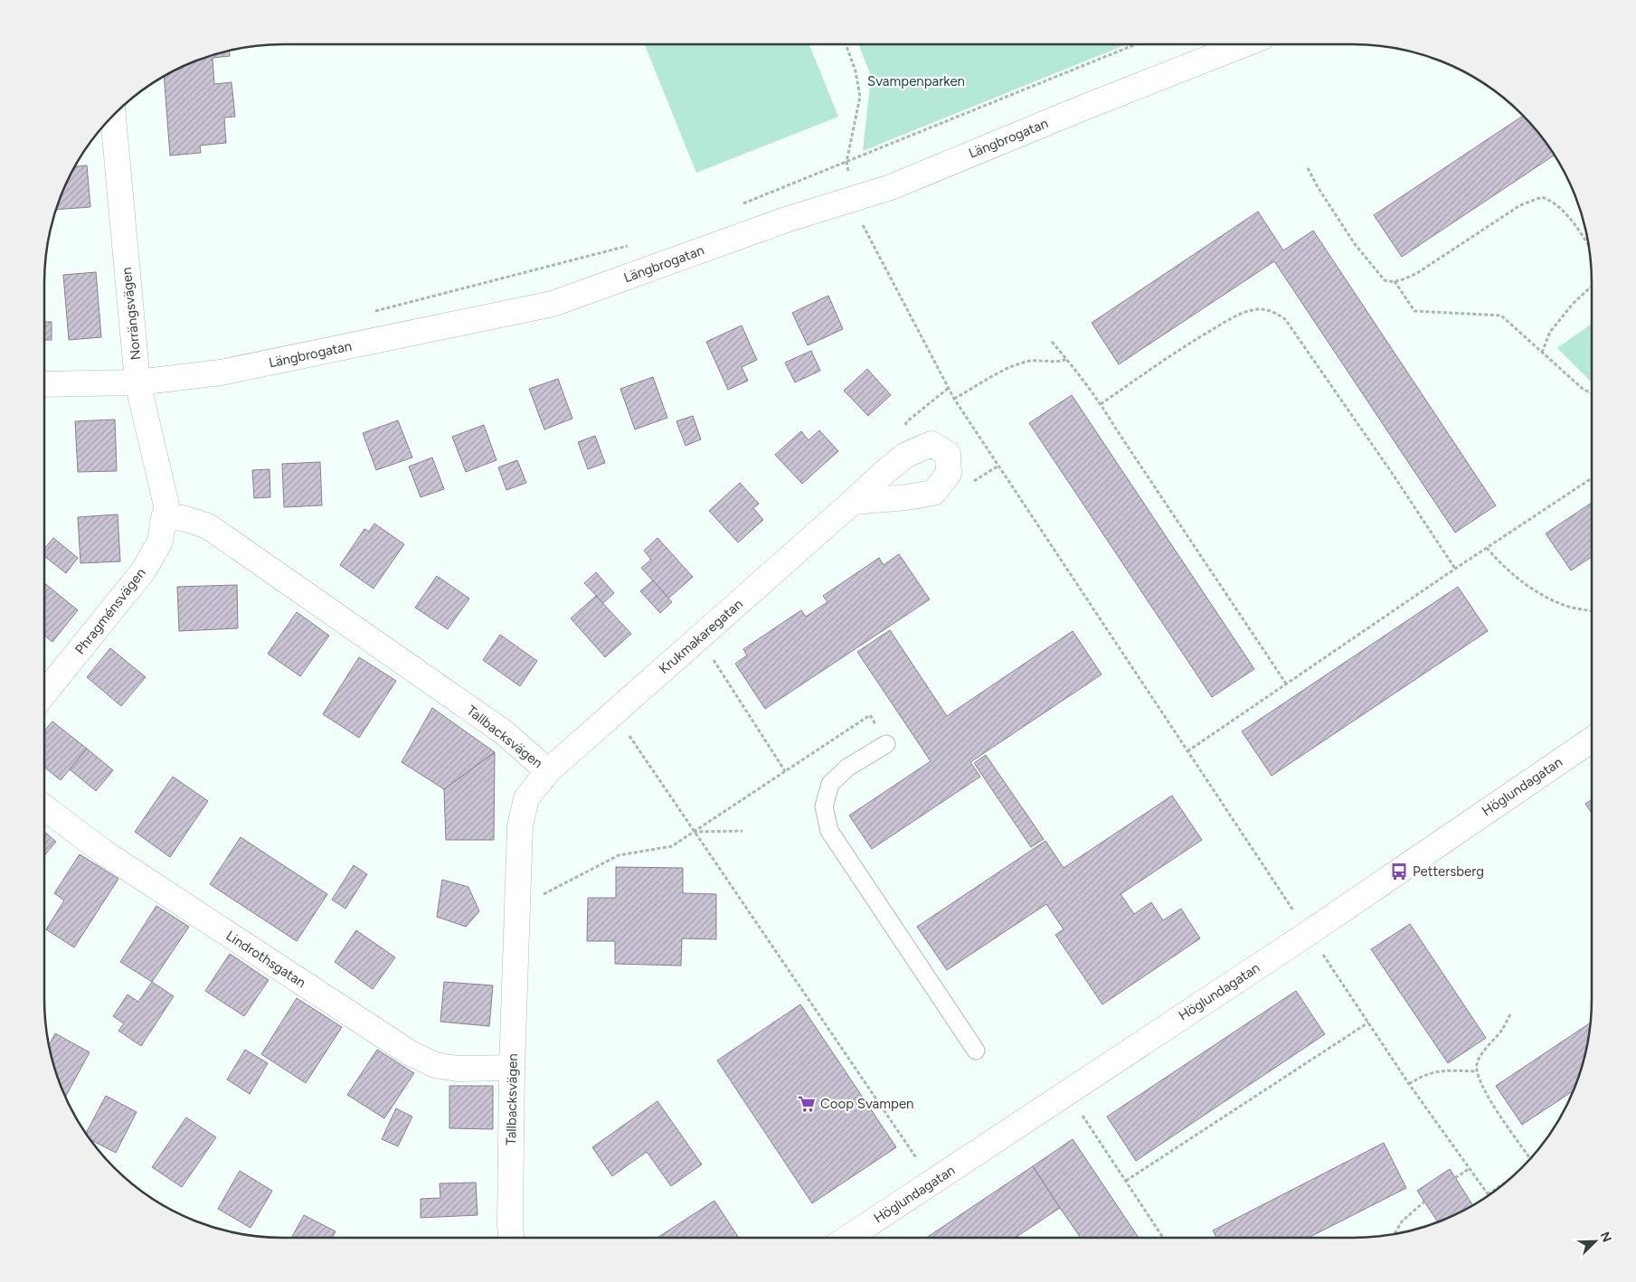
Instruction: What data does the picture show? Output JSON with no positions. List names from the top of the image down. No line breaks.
{"streets":{"street":["Längbrogatan","Norrängsvägen","Phragménsvägen","Krukmakaregatan","Tallbacksvägen","Höglundagatan","Lindrothsgatan"]},"crossings":[["Längbrogatan","Norrängsvägen"],["Norrängsvägen","Phragménsvägen"],["Norrängsvägen","Tallbacksvägen"],["Phragménsvägen","Tallbacksvägen"],["Krukmakaregatan","Tallbacksvägen"],["Tallbacksvägen","Lindrothsgatan"]],"parks":["Svampenparken"],"places":{"bus stop":["Pettersberg"],"supermarket":["Coop Svampen"]},"north":"top right"}
